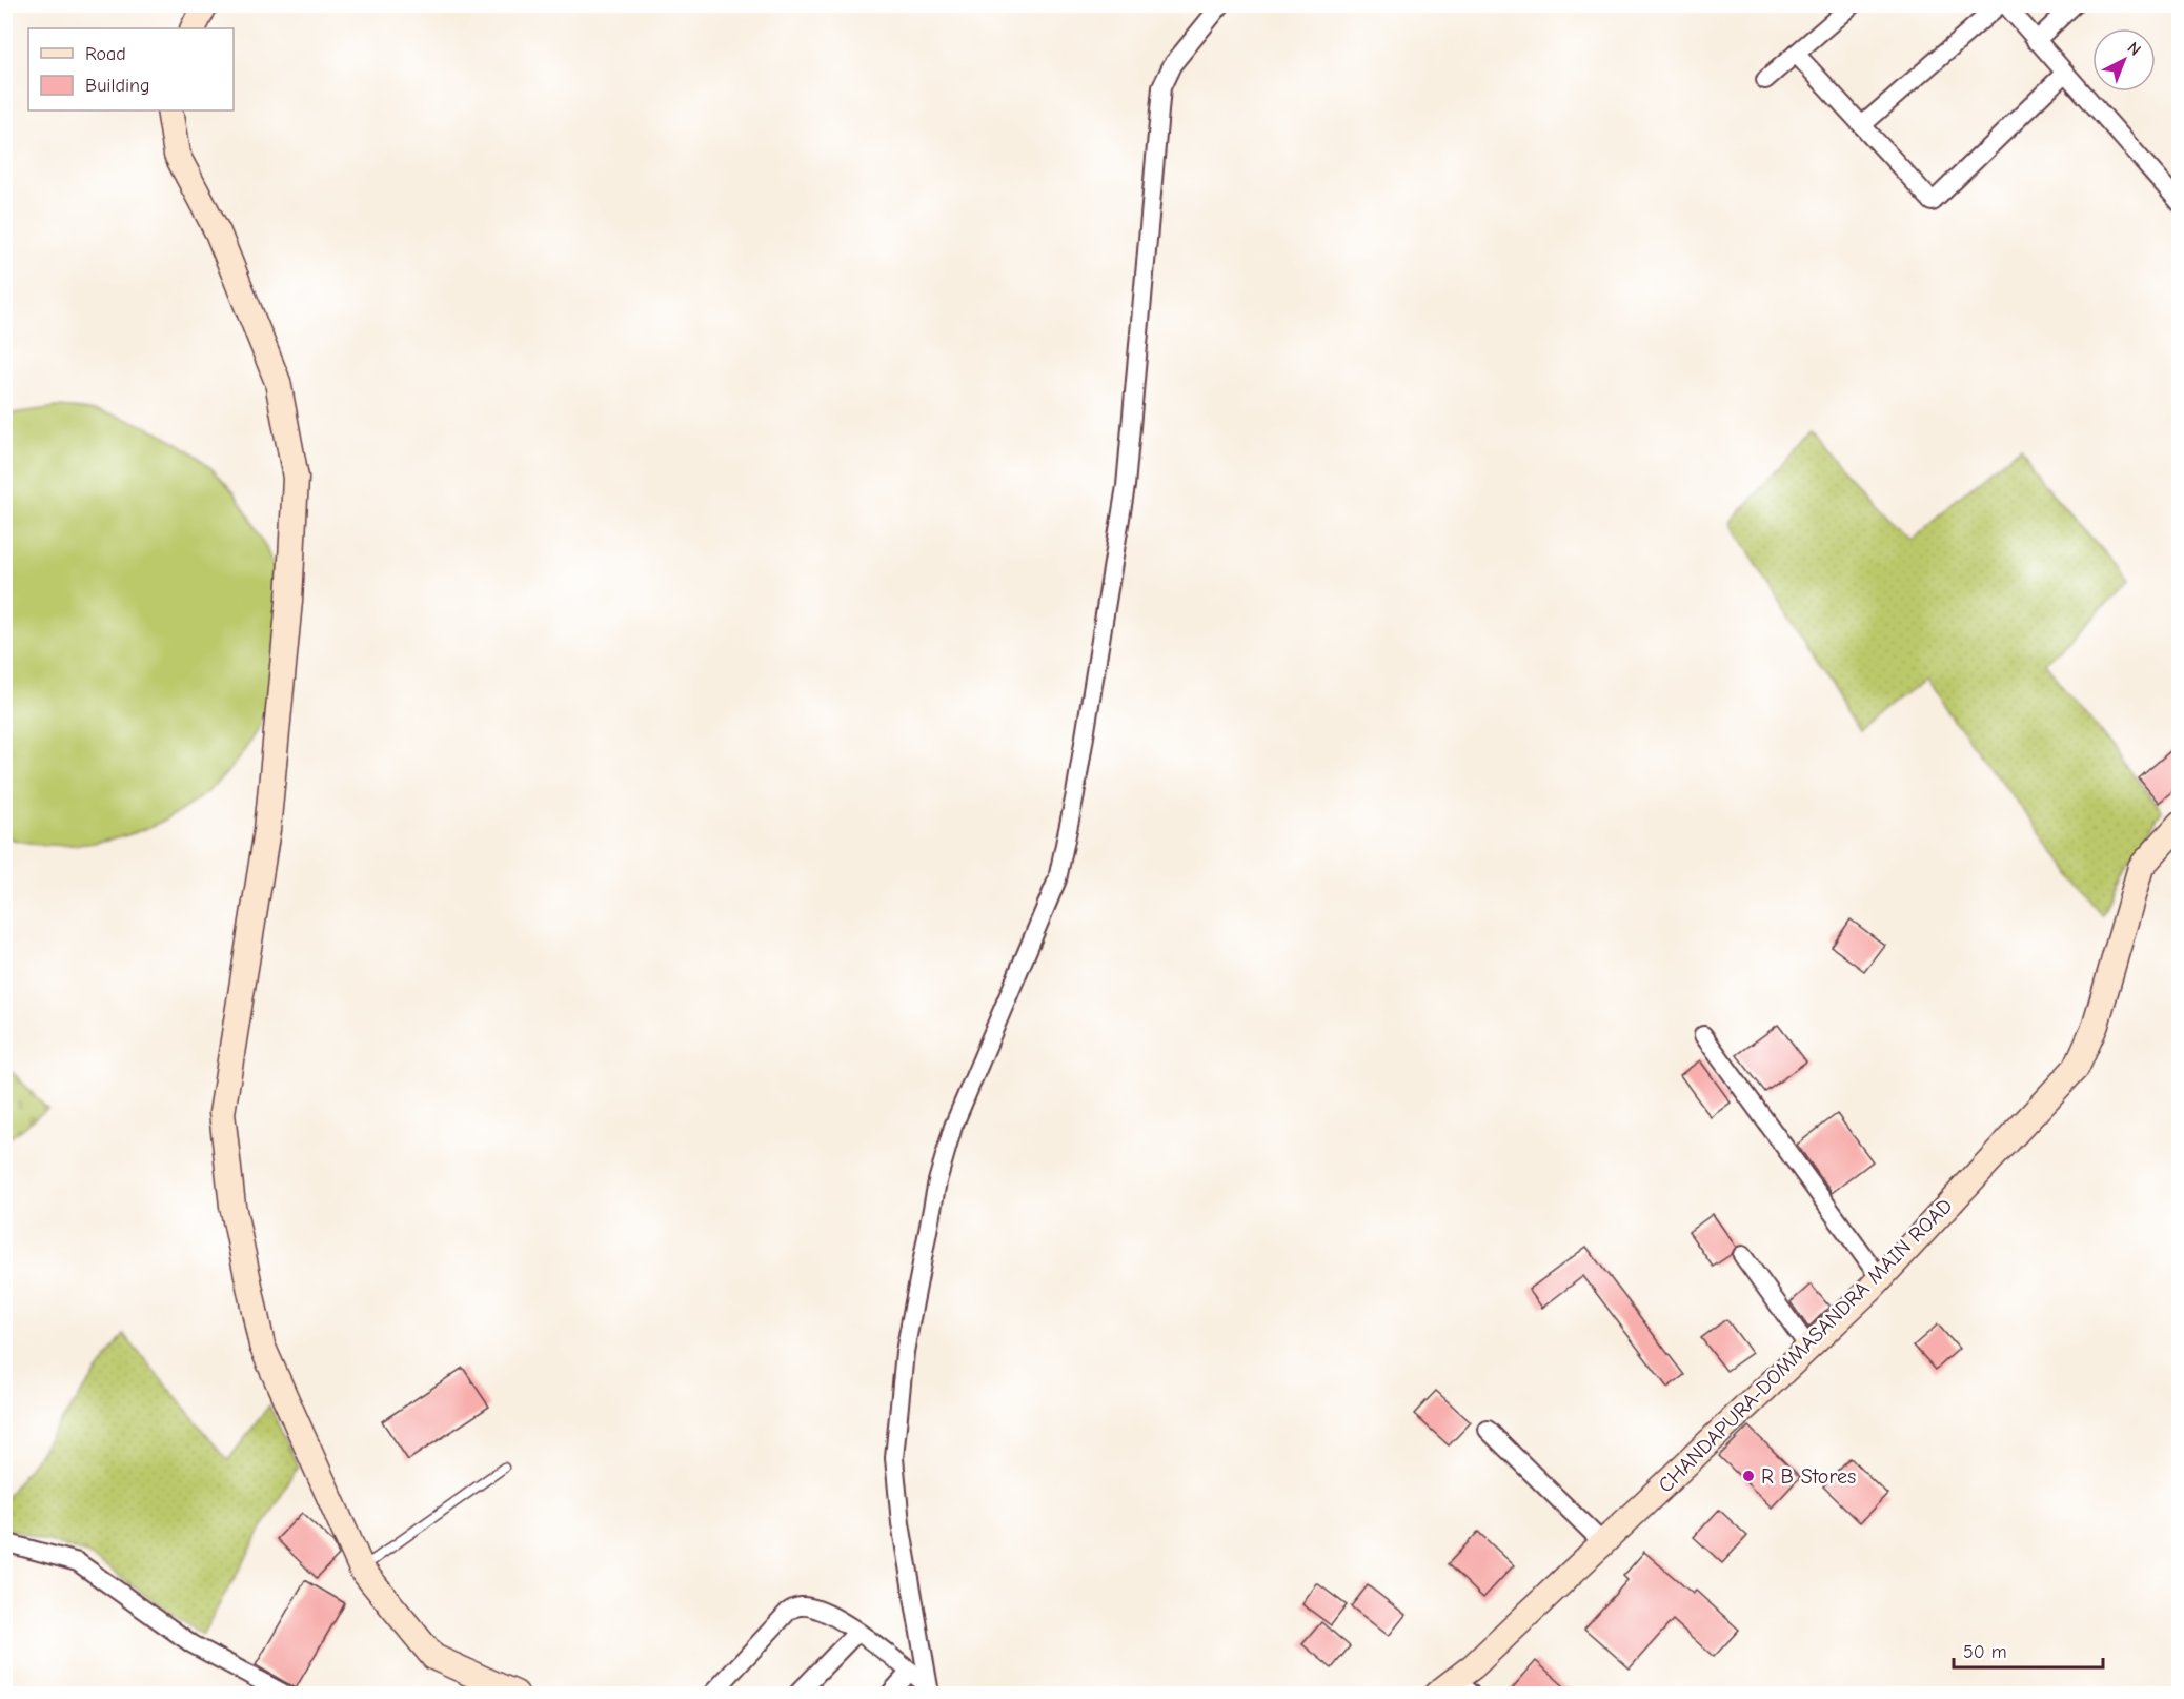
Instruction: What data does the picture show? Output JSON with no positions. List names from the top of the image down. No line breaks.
{"streets":{"street":["CHANDAPURA-DOMMASANDRA MAIN ROAD"]},"places":["R B Stores"],"legend":["Road","Building"],"scale_bar":"50 m","north":"top right"}
